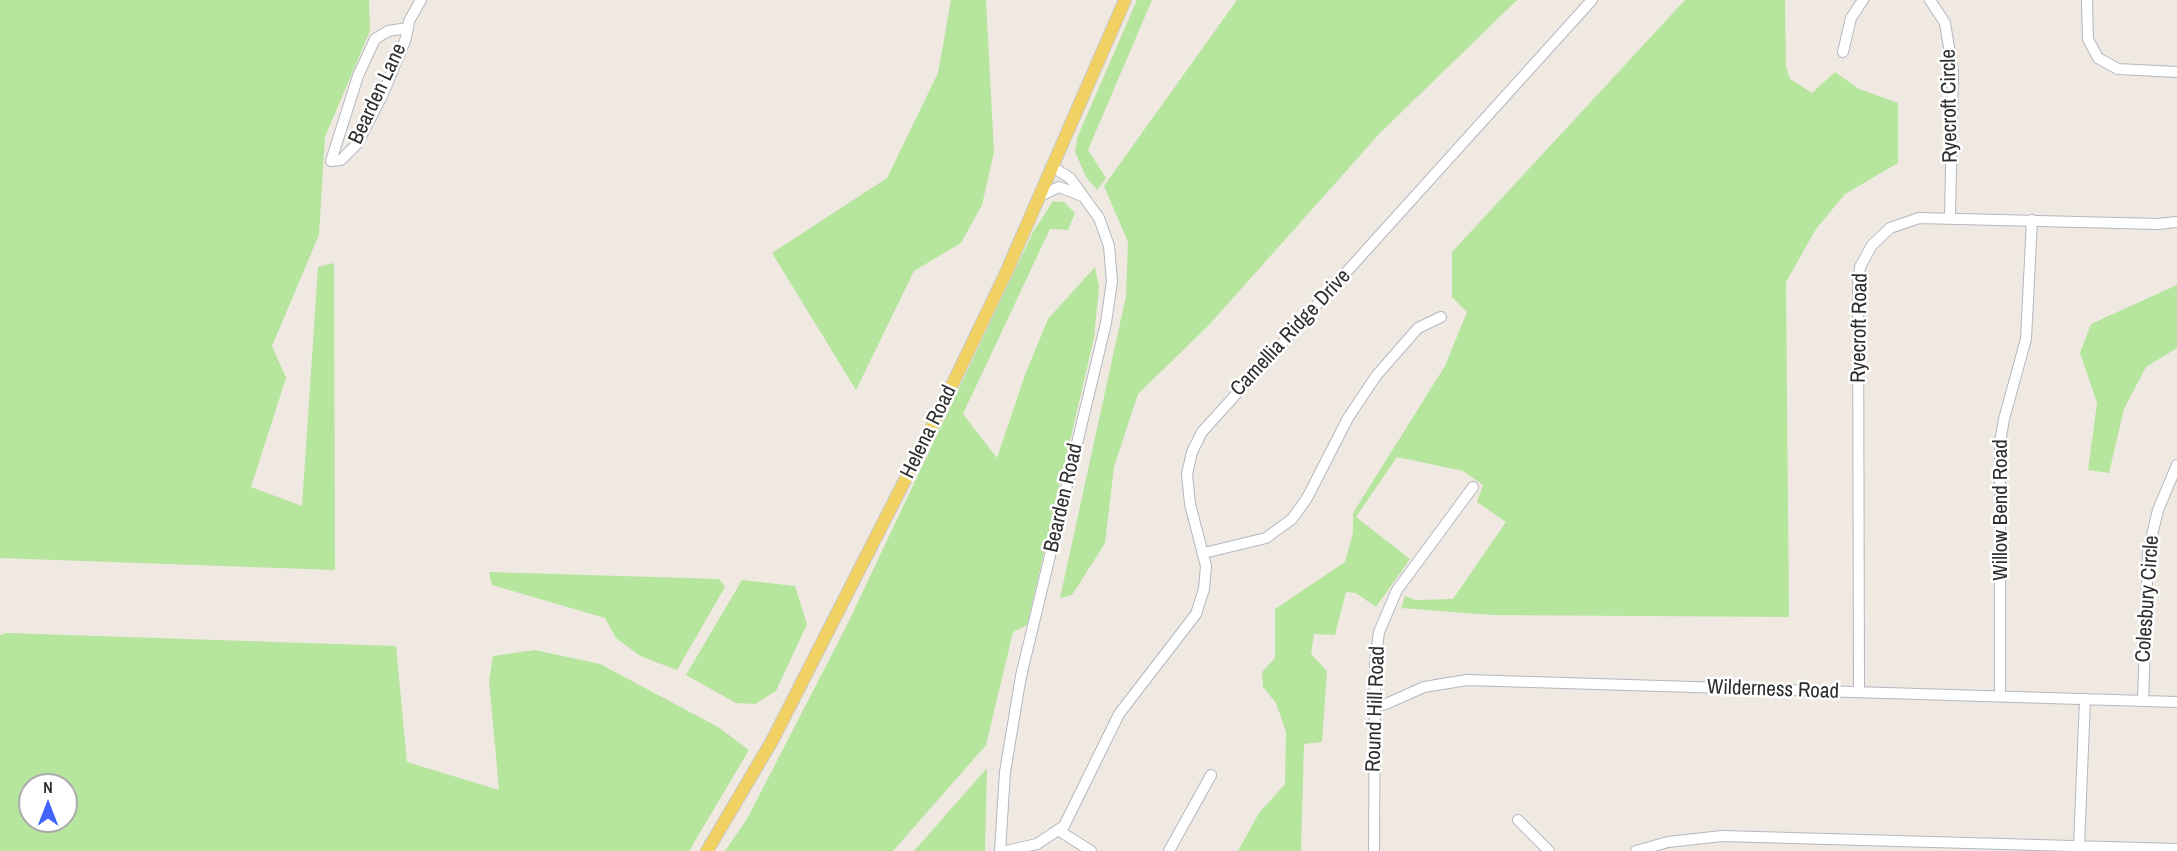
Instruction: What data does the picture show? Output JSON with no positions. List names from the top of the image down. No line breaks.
{"streets":{"main road":["Helena Road"],"street":["Bearden Lane","Ryecroft Circle","Ryecroft Road","Camellia Ridge Drive","Bearden Road","Willow Bend Road","Colesbury Circle","Wilderness Road","Round Hill Road"]},"crossings":[["Ryecroft Circle","Ryecroft Road"],["Ryecroft Road","Willow Bend Road"],["Ryecroft Road","Wilderness Road"],["Helena Road","Bearden Road"],["Willow Bend Road","Wilderness Road"],["Colesbury Circle","Wilderness Road"],["Wilderness Road","Round Hill Road"]],"north":"top"}
